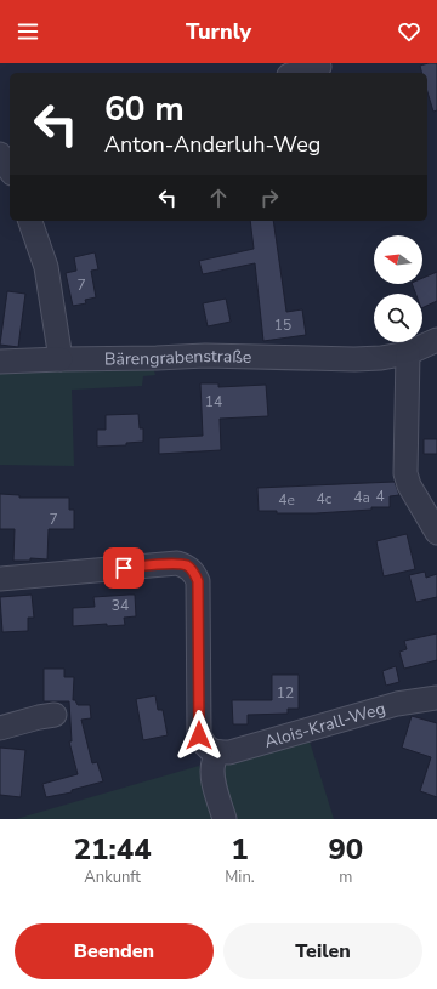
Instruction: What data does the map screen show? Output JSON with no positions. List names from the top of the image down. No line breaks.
{"streets":{"street":["Bärengrabenstraße","Alois-Krall-Weg"]},"house_numbers":["7","15","14","4","4a","4c","4e","7","34","12"],"north":"left","page":{"header":"Turnly","turn":["60 m","Anton-Anderluh-Weg"],"eta":["21:44","Ankunft","1","Min.","90","m"],"buttons":["Beenden","Teilen"]}}
